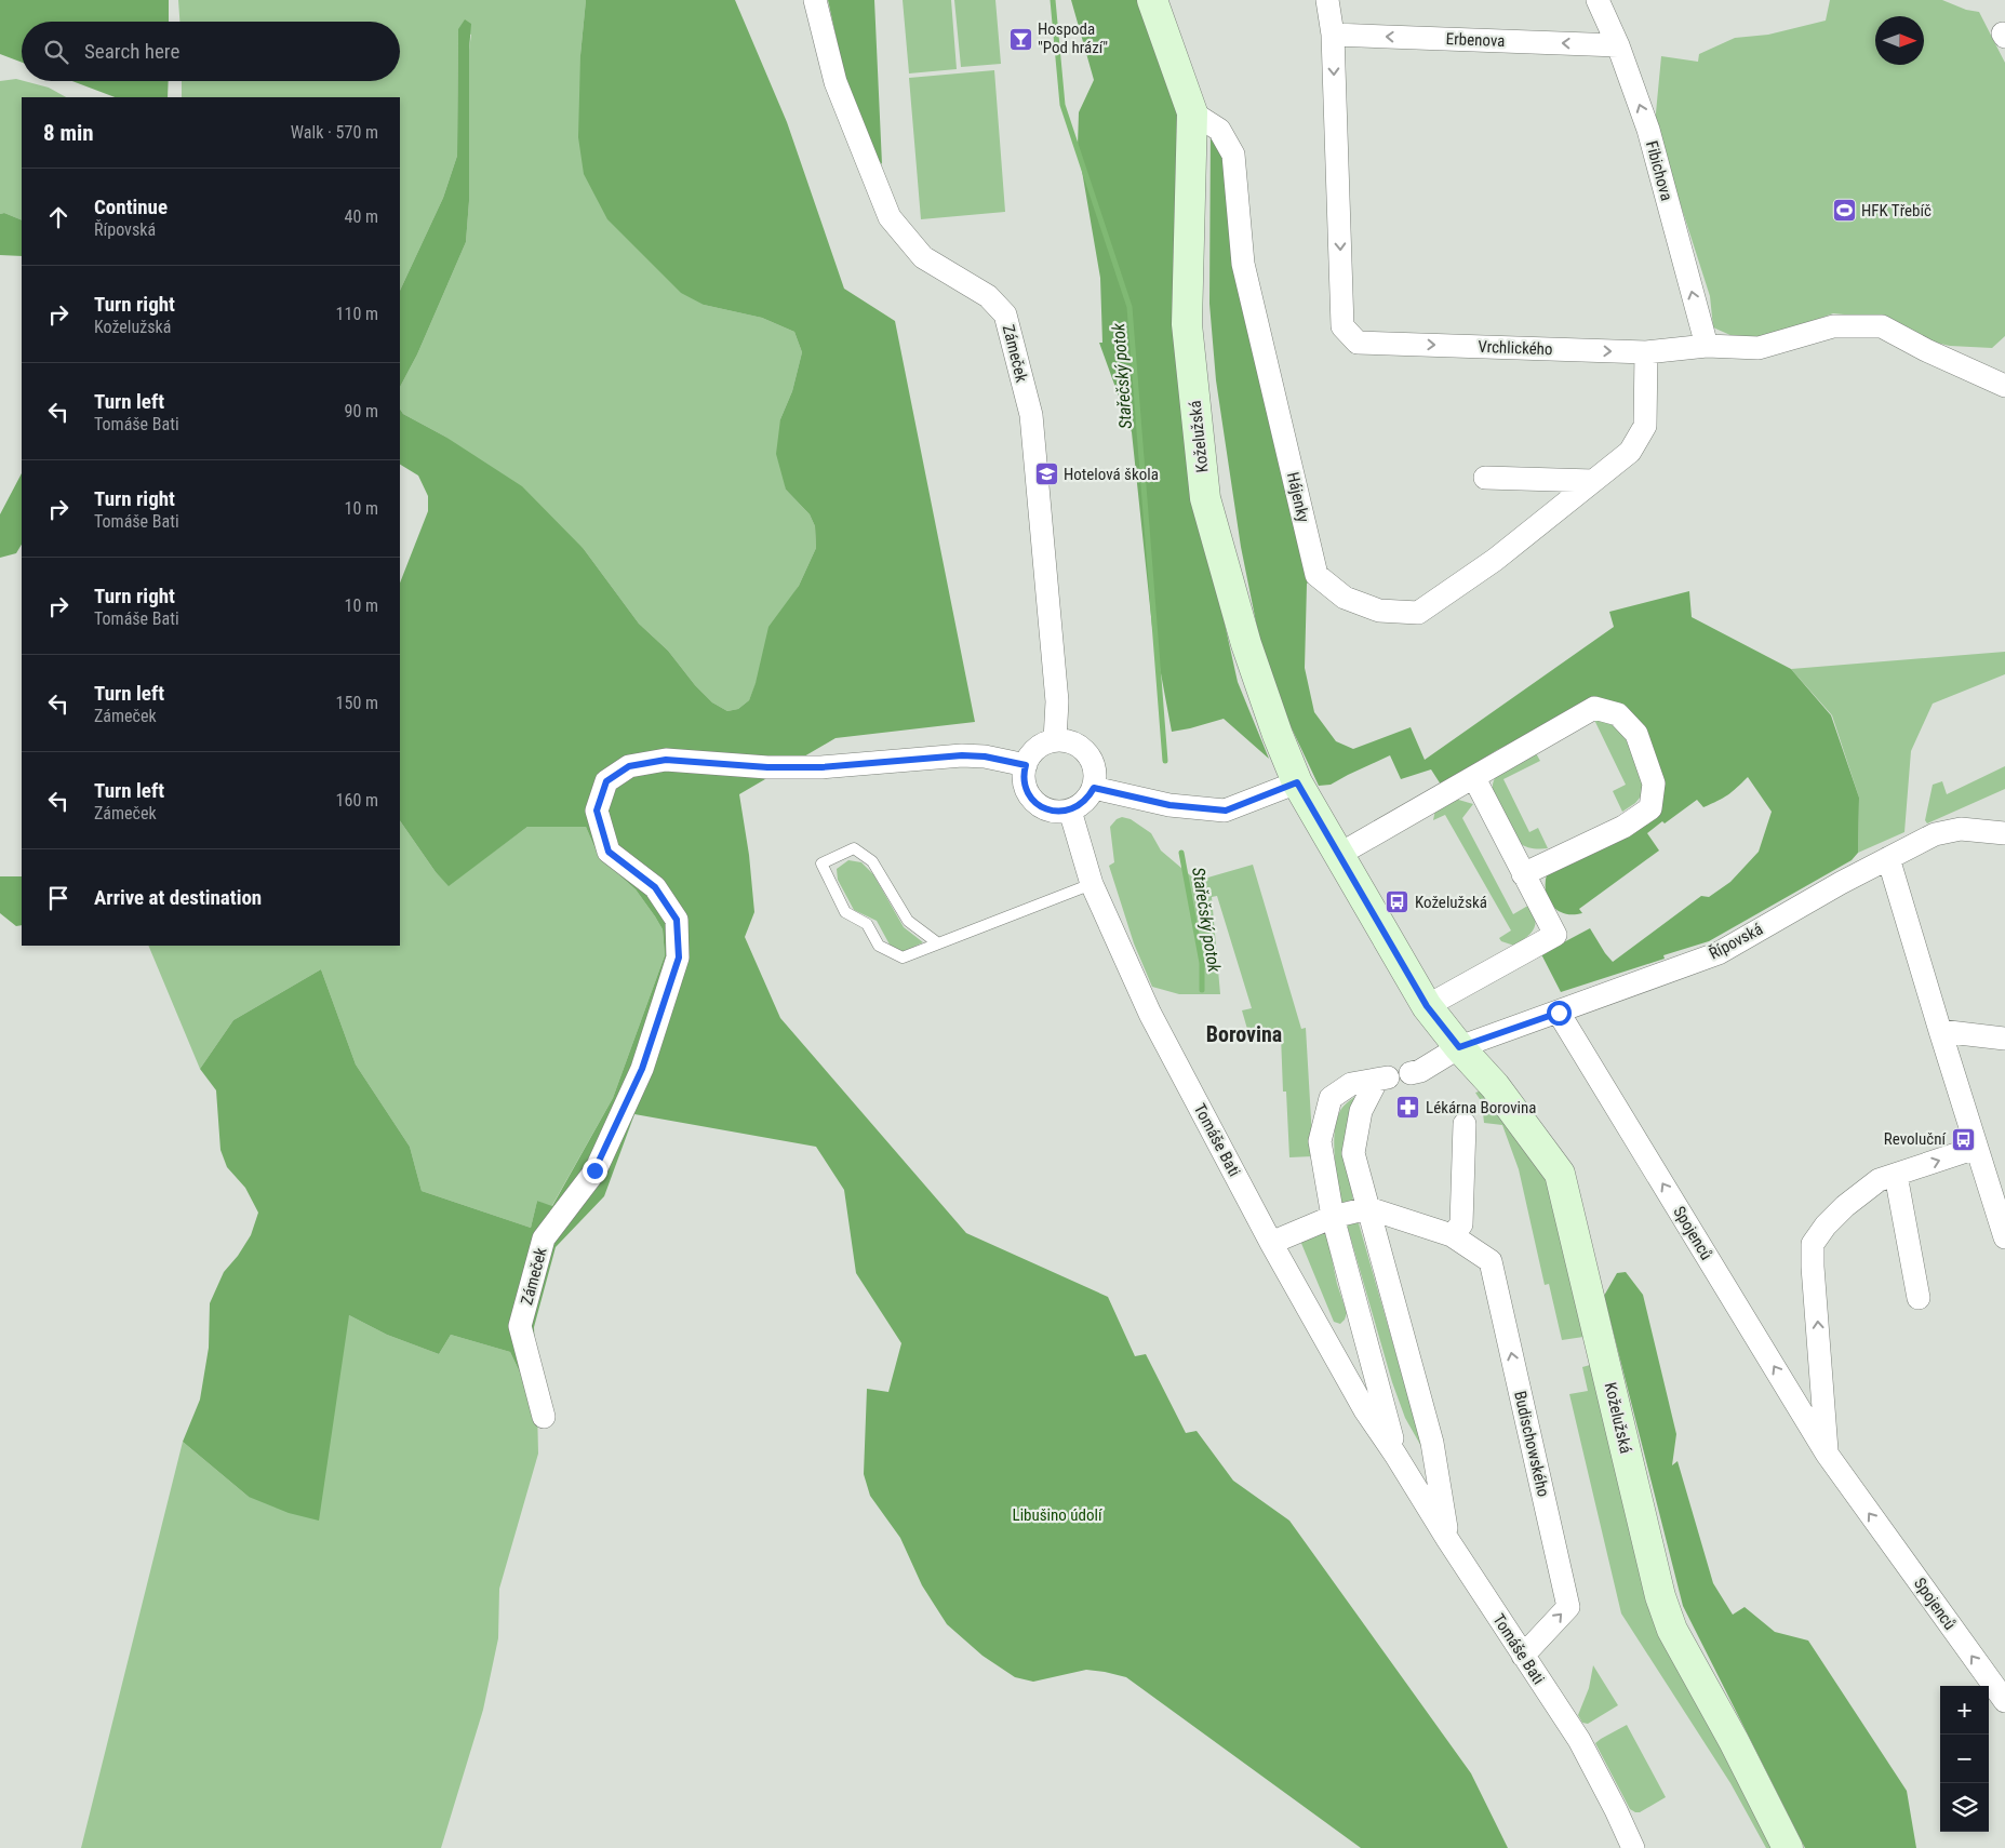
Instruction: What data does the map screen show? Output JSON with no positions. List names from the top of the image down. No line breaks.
{"streets":{"main road":["Koželužská"],"street":["Erbenova","Fibichova","Vrchlického","Zámeček","Hájenky","Řípovská","Tomáše Bati","Spojenců","Budischowského"]},"crossings":[["Erbenova","Fibichova"],["Erbenova","Vrchlického"],["Fibichova","Vrchlického"],["Vrchlického","Hájenky"],["Zámeček","Tomáše Bati"],["Koželužská","Hájenky"],["Koželužská","Řípovská"],["Řípovská","Spojenců"],["Tomáše Bati","Budischowského"]],"one_way":["Erbenova","Fibichova","Spojenců"],"districts":["Borovina"],"water":["Stařečský potok"],"parks":["Libušino údolí"],"places":{"bar":["Hospoda \"Pod hrází\""],"sports":["HFK Třebíč"],"school or university":["Hotelová škola"],"bus stop":["Koželužská","Revoluční"],"pharmacy":["Lékárna Borovina"]},"north":"right","page":{"search":"Search here","heading":["8 min","Walk · 570 m"],"list":[["Continue","Řípovská","40 m"],["Turn right","Koželužská","110 m"],["Turn left","Tomáše Bati","90 m"],["Turn right","Tomáše Bati","10 m"],["Turn right","Tomáše Bati","10 m"],["Turn left","Zámeček","150 m"],["Turn left","Zámeček","160 m"],"Arrive at destination"],"map_buttons":["+","−"]}}
